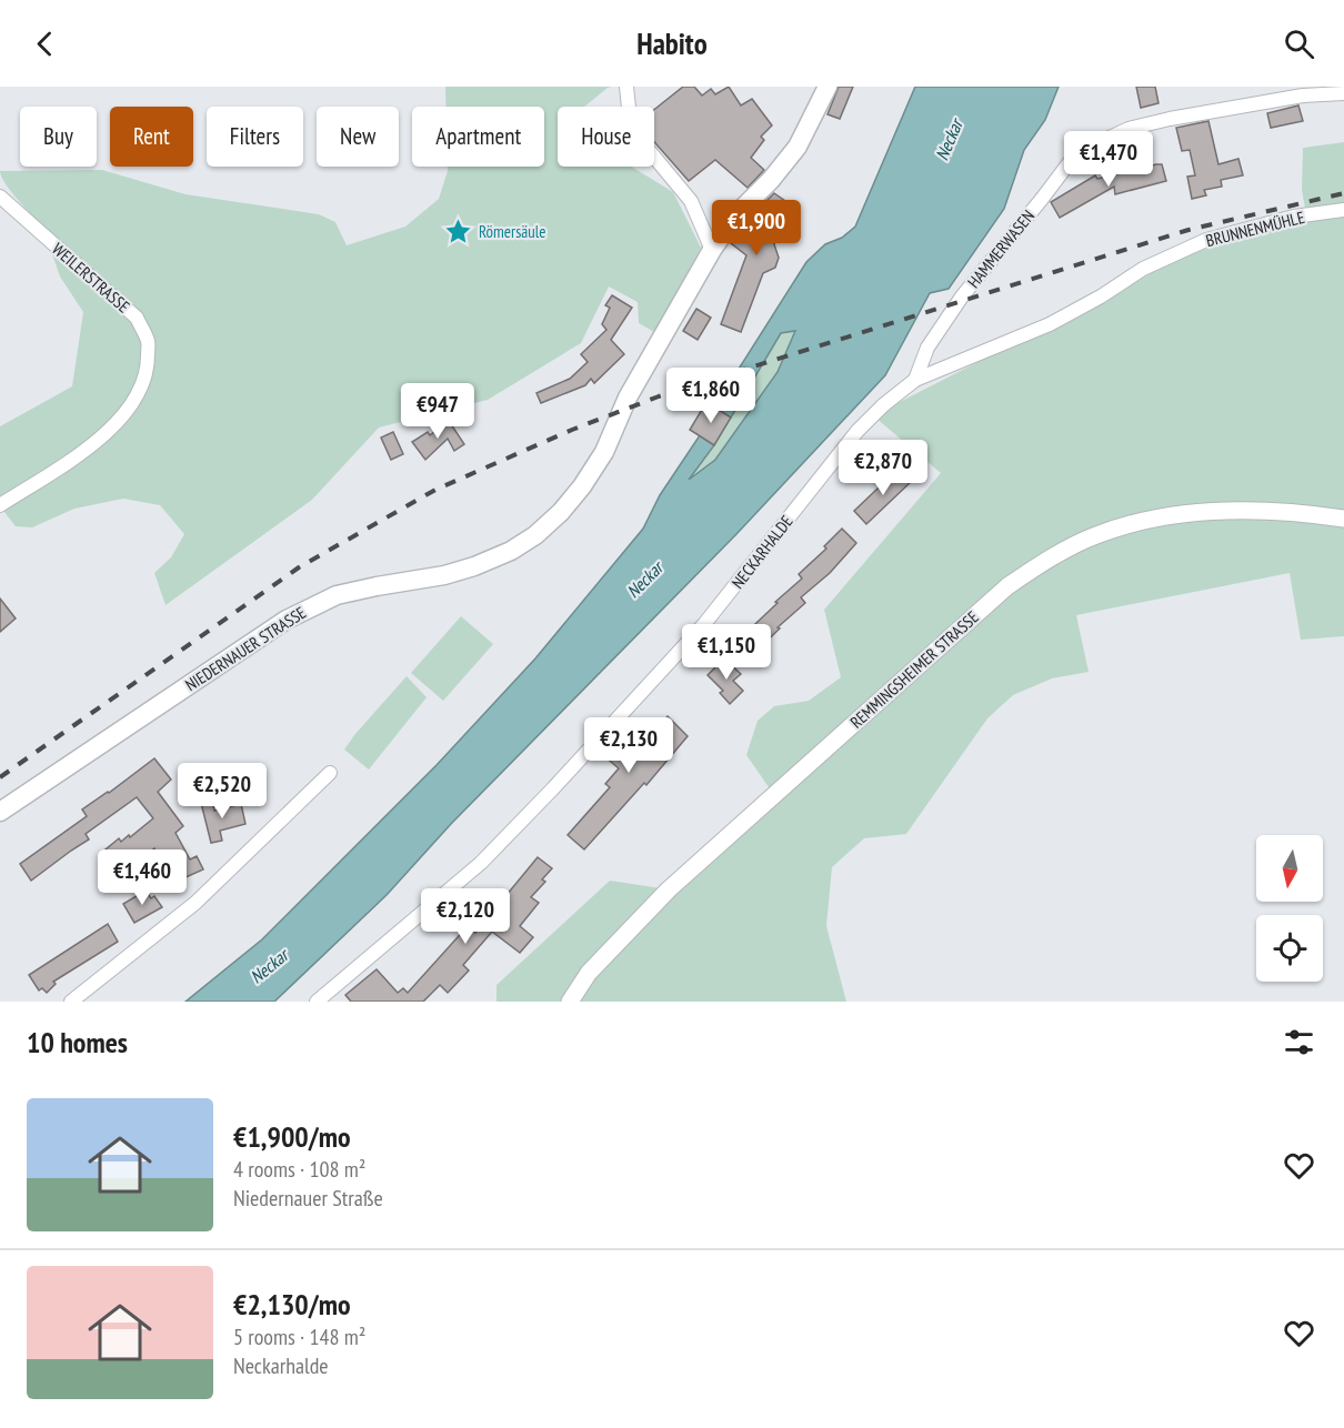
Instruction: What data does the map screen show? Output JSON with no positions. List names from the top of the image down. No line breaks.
{"streets":{"main road":["NIEDERNAUER STRASSE"],"street":["BRUNNENMÜHLE","HAMMERWASEN","WEILERSTRASSE","NECKARHALDE","REMMINGSHEIMER STRASSE"]},"crossings":[["BRUNNENMÜHLE","NECKARHALDE"],["HAMMERWASEN","NECKARHALDE"]],"water":["Neckar"],"places":{"place":["Römersäule"]},"north":"bottom","page":{"header":"Habito","chip":["Buy","Rent","Filters","New","Apartment","House"],"price":["€1,470","€1,900","€1,860","€947","€2,870","€1,150","€2,130","€2,520","€1,460","€2,120"],"heading":"10 homes","list":[{"name":"€1,900/mo","note":"4 rooms · 108 m² · Niedernauer Straße"},{"name":"€2,130/mo","note":"5 rooms · 148 m² · Neckarhalde"}]}}
